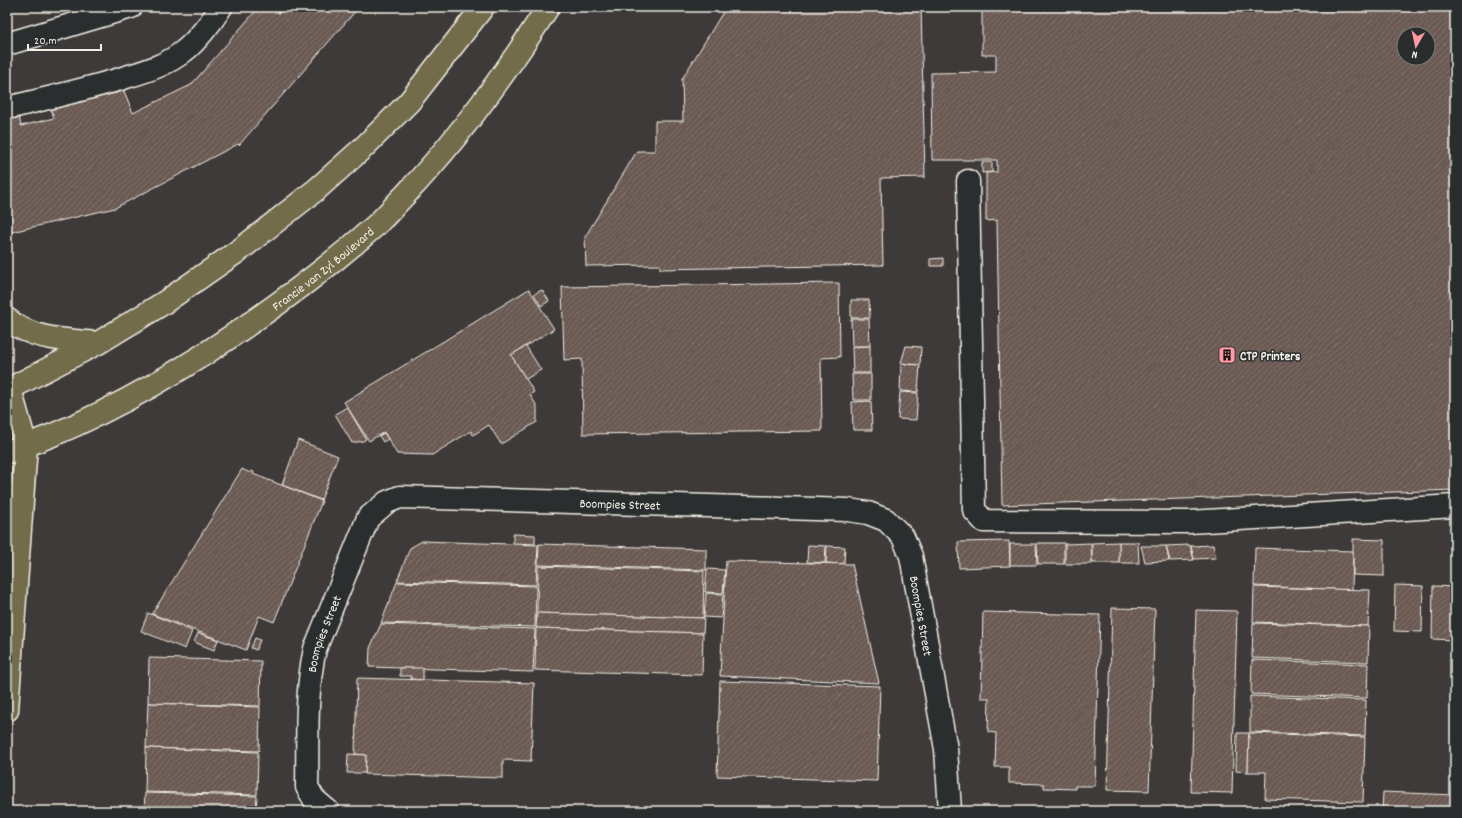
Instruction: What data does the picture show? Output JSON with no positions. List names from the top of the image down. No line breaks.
{"streets":{"main road":["Francie van Zyl Boulevard"],"street":["Boompies Street"]},"places":{"building":["CTP Printers"]},"scale_bar":"20 m","north":"bottom"}
